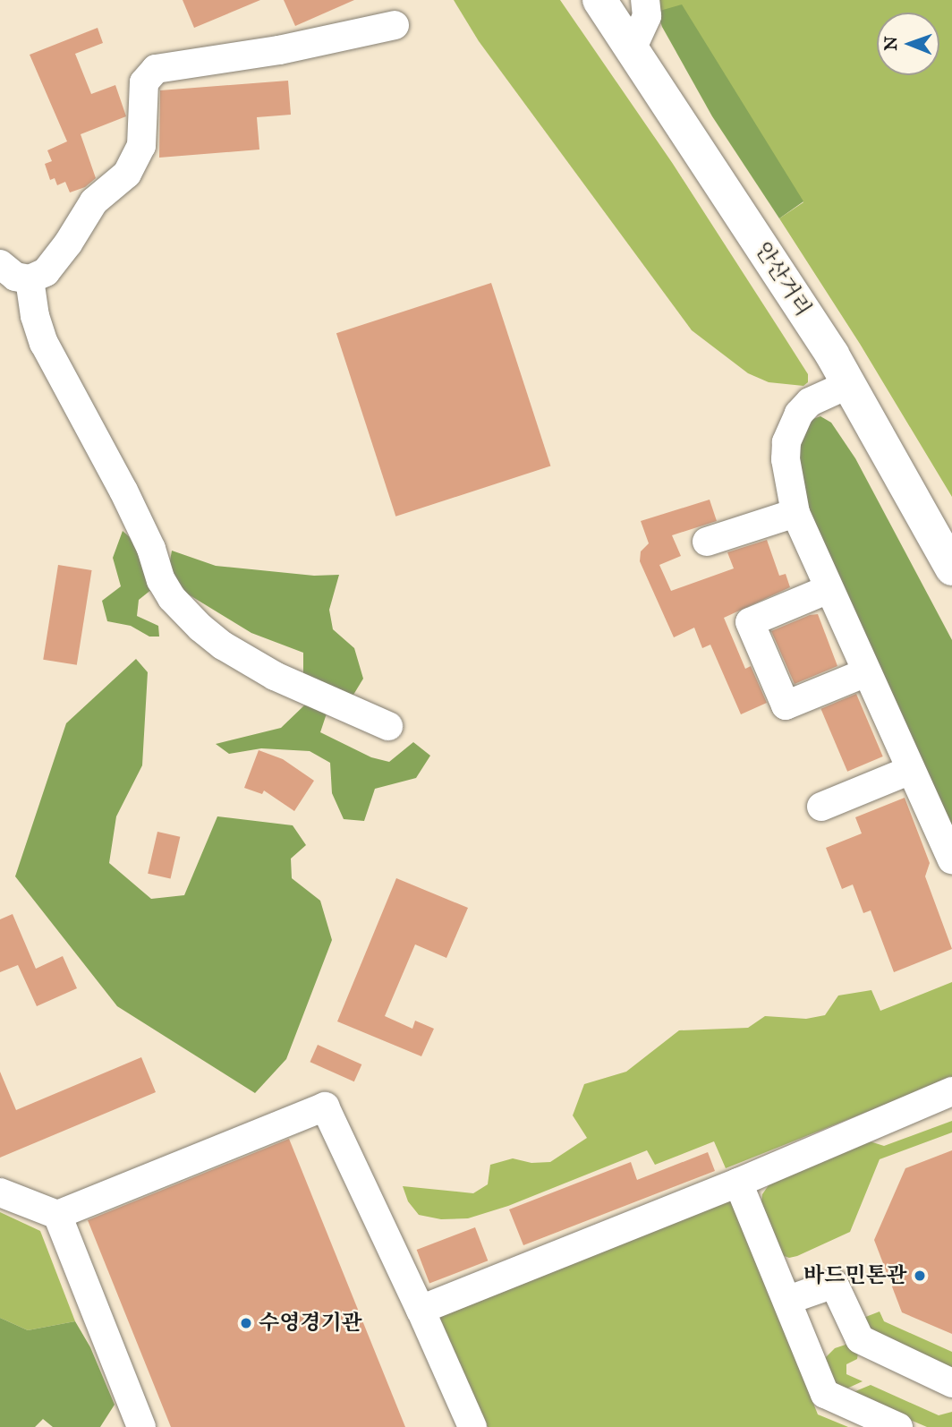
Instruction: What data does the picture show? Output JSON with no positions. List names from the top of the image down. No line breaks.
{"streets":{"main road":["안산거리"]},"places":["바드민톤관","수영경기관"],"north":"left"}
